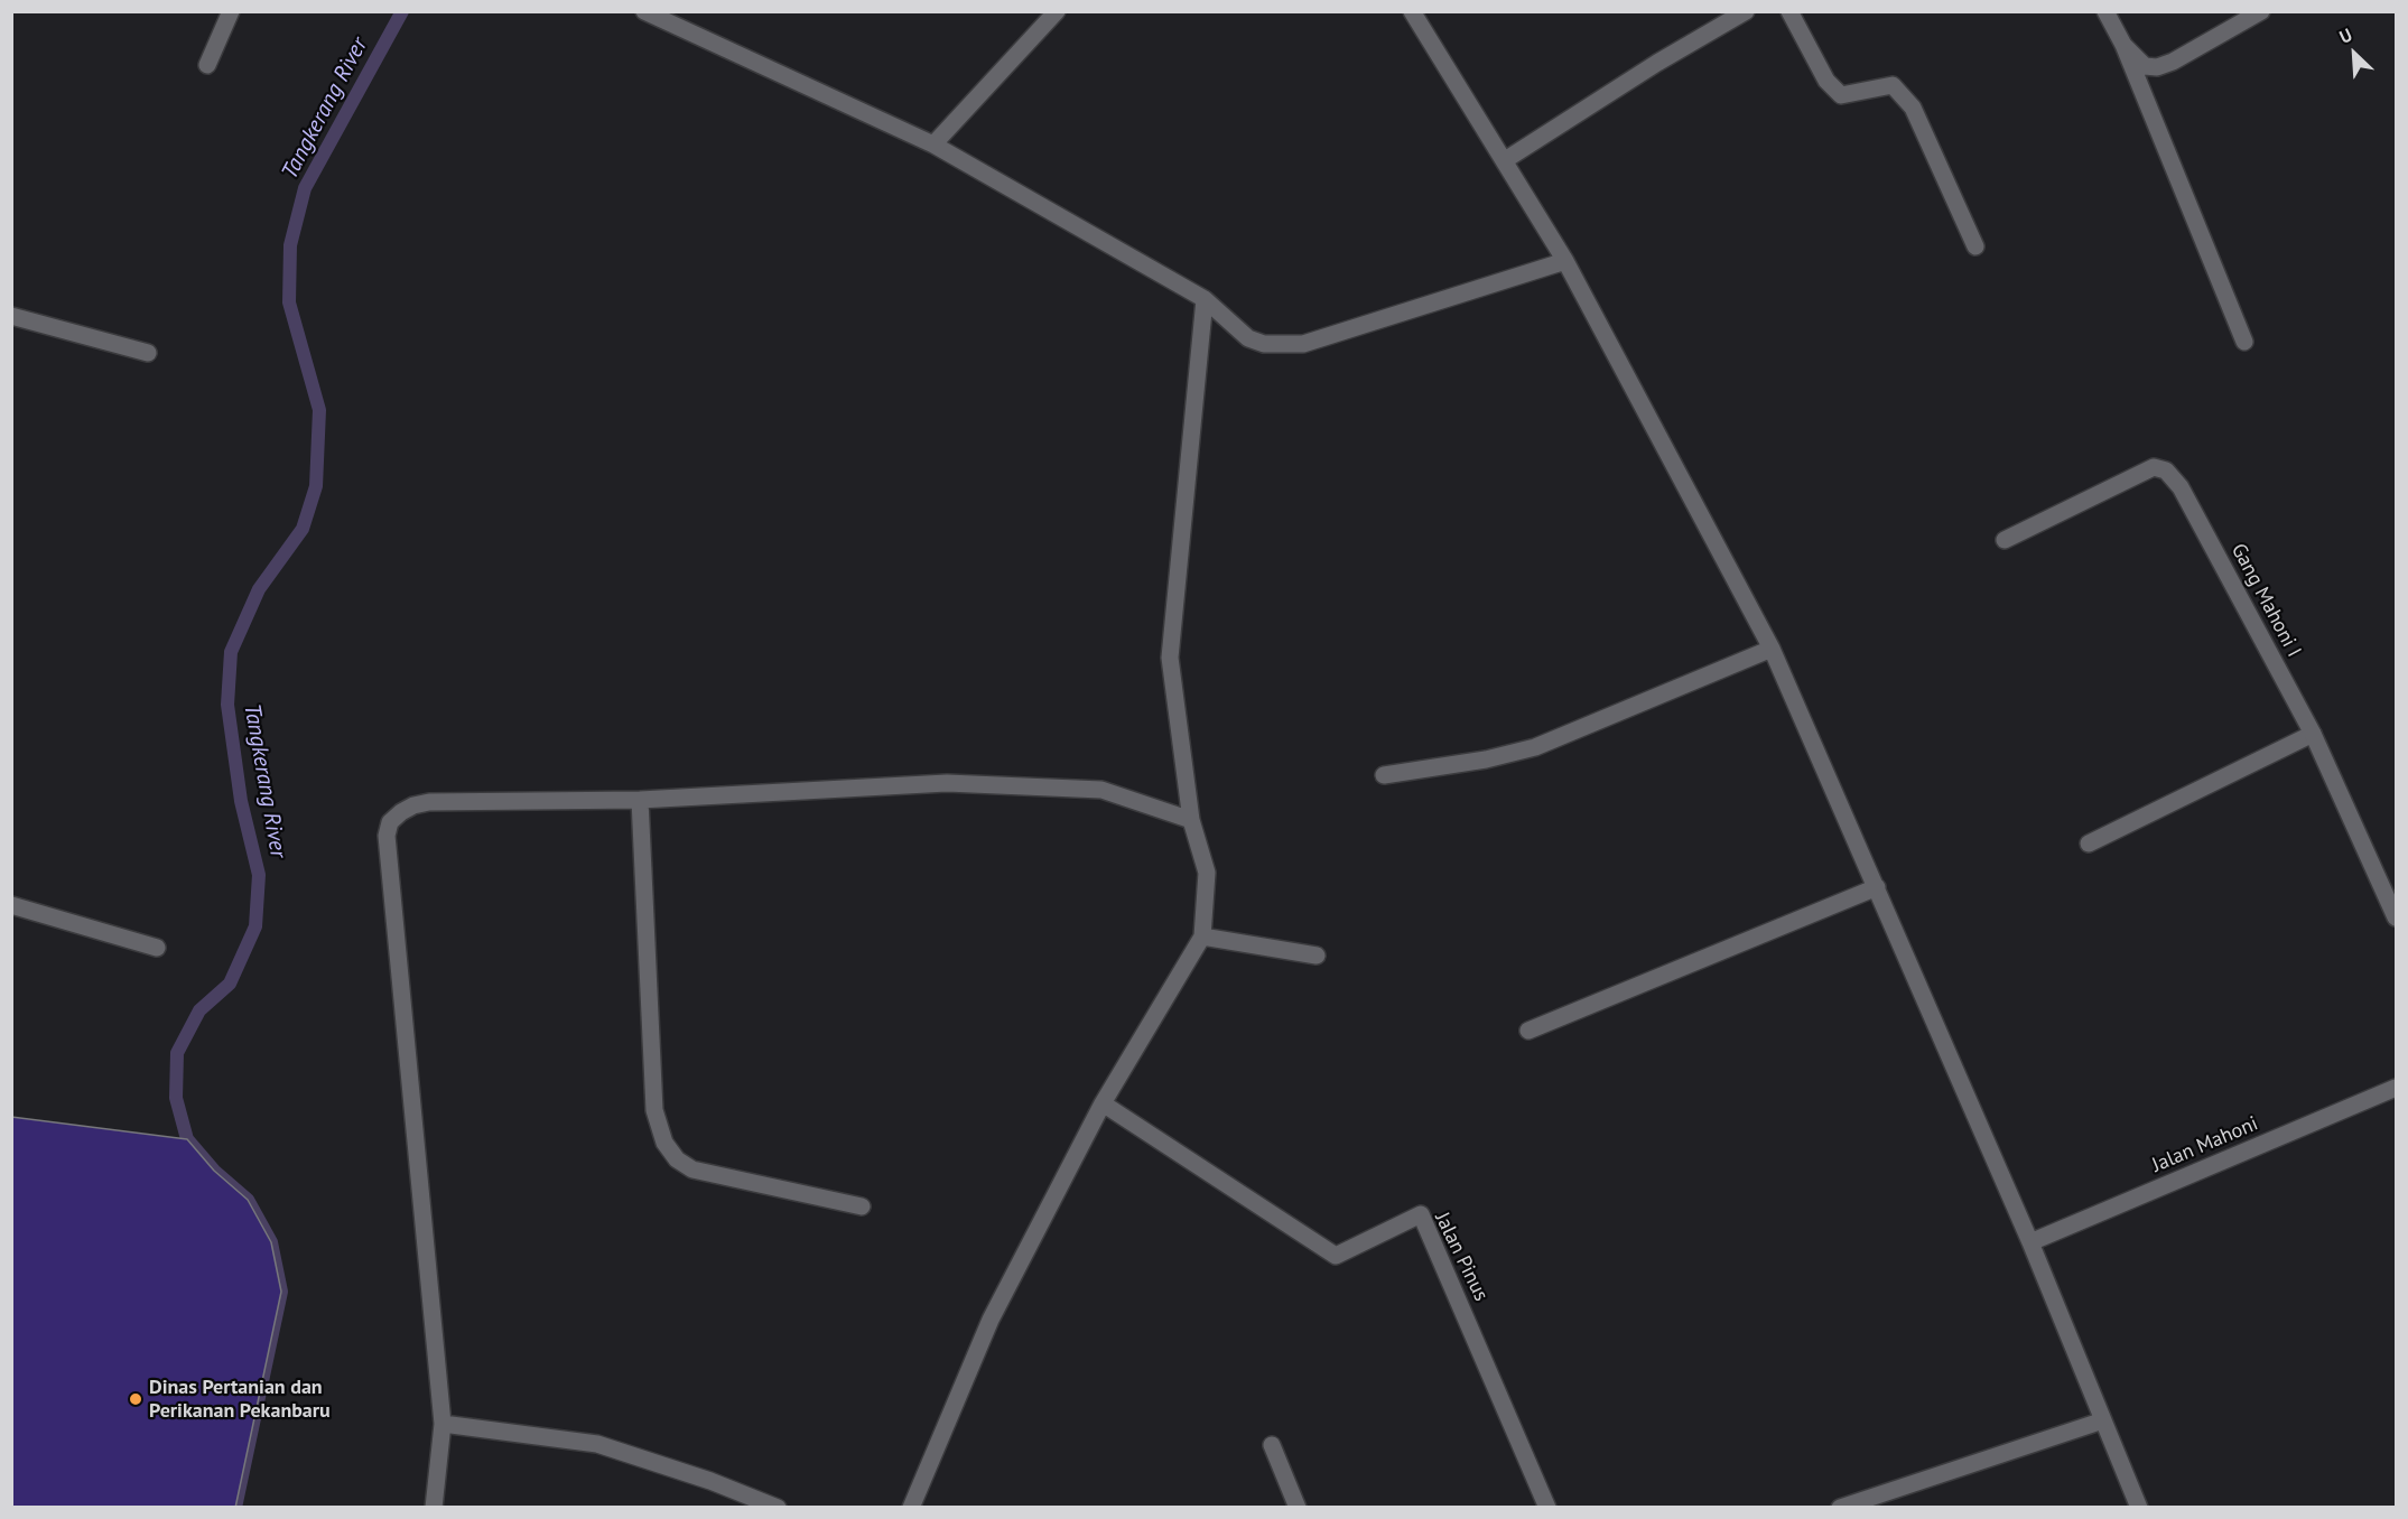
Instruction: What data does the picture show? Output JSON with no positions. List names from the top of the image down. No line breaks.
{"streets":{"street":["Gang Mahoni I","Jalan Mahoni","Jalan Pinus"]},"water":["Tangkerang River"],"places":["Dinas Pertanian dan Perikanan Pekanbaru"],"north":"top left"}
